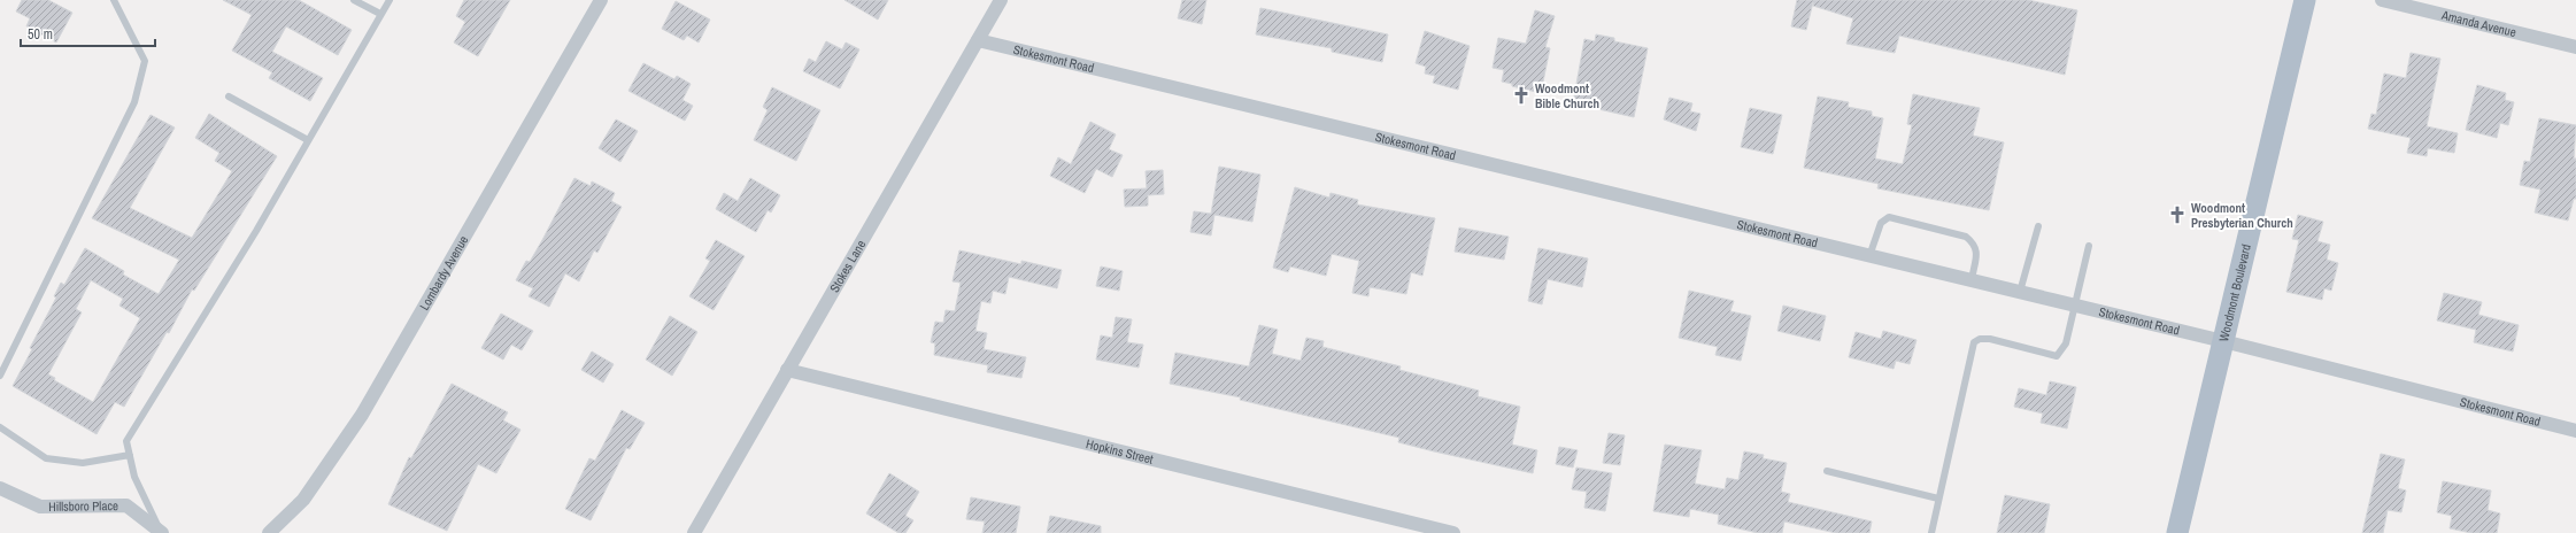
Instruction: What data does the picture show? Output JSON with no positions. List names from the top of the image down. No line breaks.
{"streets":{"main road":["Woodmont Boulevard"],"street":["Amanda Avenue","Stokesmont Road","Stokes Lane","Lombardy Avenue","Hopkins Street","Hillsboro Place"]},"crossings":[["Stokesmont Road","Stokes Lane"],["Stokesmont Road","Woodmont Boulevard"],["Stokes Lane","Hopkins Street"]],"places":{"church":["Woodmont Bible Church","Woodmont Presbyterian Church"]},"scale_bar":"50 m"}
